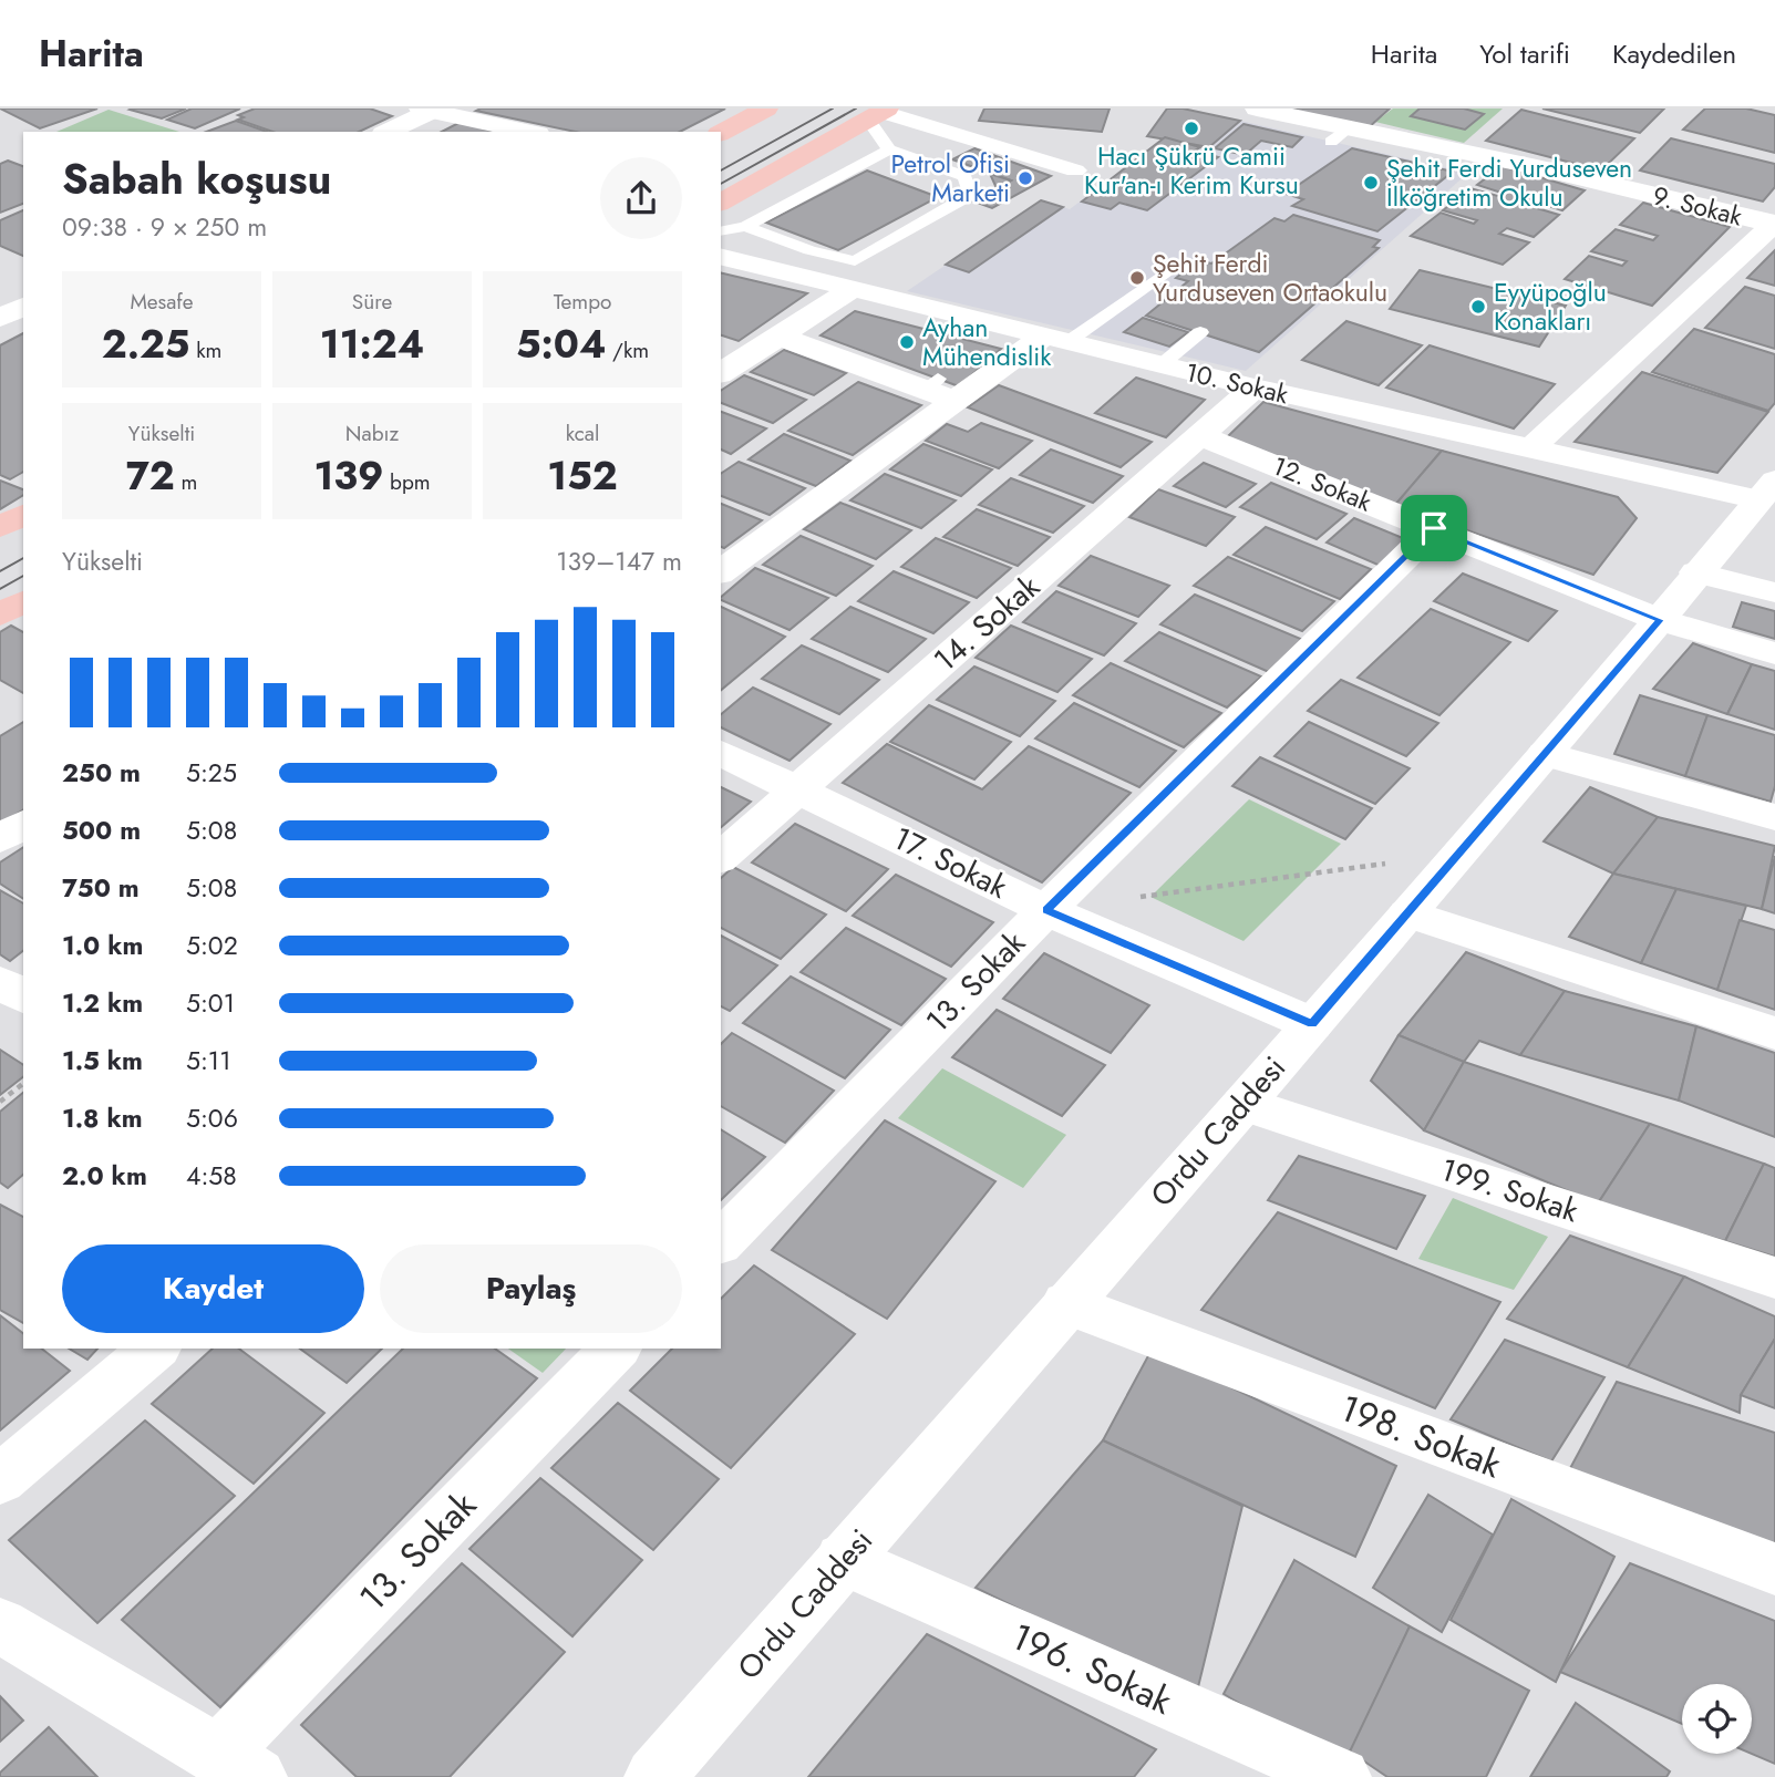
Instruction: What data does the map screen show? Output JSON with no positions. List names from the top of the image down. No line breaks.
{"streets":{"street":["9. Sokak","10. Sokak","12. Sokak","14. Sokak","17. Sokak","13. Sokak","Ordu Caddesi","199. Sokak","198. Sokak","196. Sokak"]},"crossings":[["10. Sokak","14. Sokak"],["10. Sokak","Ordu Caddesi"],["12. Sokak","14. Sokak"],["12. Sokak","13. Sokak"],["12. Sokak","Ordu Caddesi"],["14. Sokak","17. Sokak"],["17. Sokak","13. Sokak"],["17. Sokak","Ordu Caddesi"],["Ordu Caddesi","199. Sokak"],["Ordu Caddesi","198. Sokak"],["Ordu Caddesi","196. Sokak"]],"places":["Hacı Şükrü Camii Kur'an-ı Kerim Kursu","Petrol Ofisi Marketi","Şehit Ferdi Yurduseven İlköğretim Okulu","Şehit Ferdi Yurduseven Ortaokulu","Eyyüpoğlu Konakları","Ayhan Mühendislik"],"page":{"header":"Harita","nav":["Harita","Yol tarifi","Kaydedilen"],"heading":["Sabah koşusu","09:38 · 9 × 250 m"],"stats":[["Mesafe","2.25 km"],["Süre","11:24"],["Tempo","5:04 /km"],["Yükselti","72 m"],["Nabız","139 bpm"],["kcal","152"]],"chart":["Yükselti","139–147 m"],"list":[{"name":"250 m","note":"5:25"},{"name":"500 m","note":"5:08"},{"name":"750 m","note":"5:08"},{"name":"1.0 km","note":"5:02"},{"name":"1.2 km","note":"5:01"},{"name":"1.5 km","note":"5:11"},{"name":"1.8 km","note":"5:06"},{"name":"2.0 km","note":"4:58"}],"buttons":["Kaydet","Paylaş"]}}
